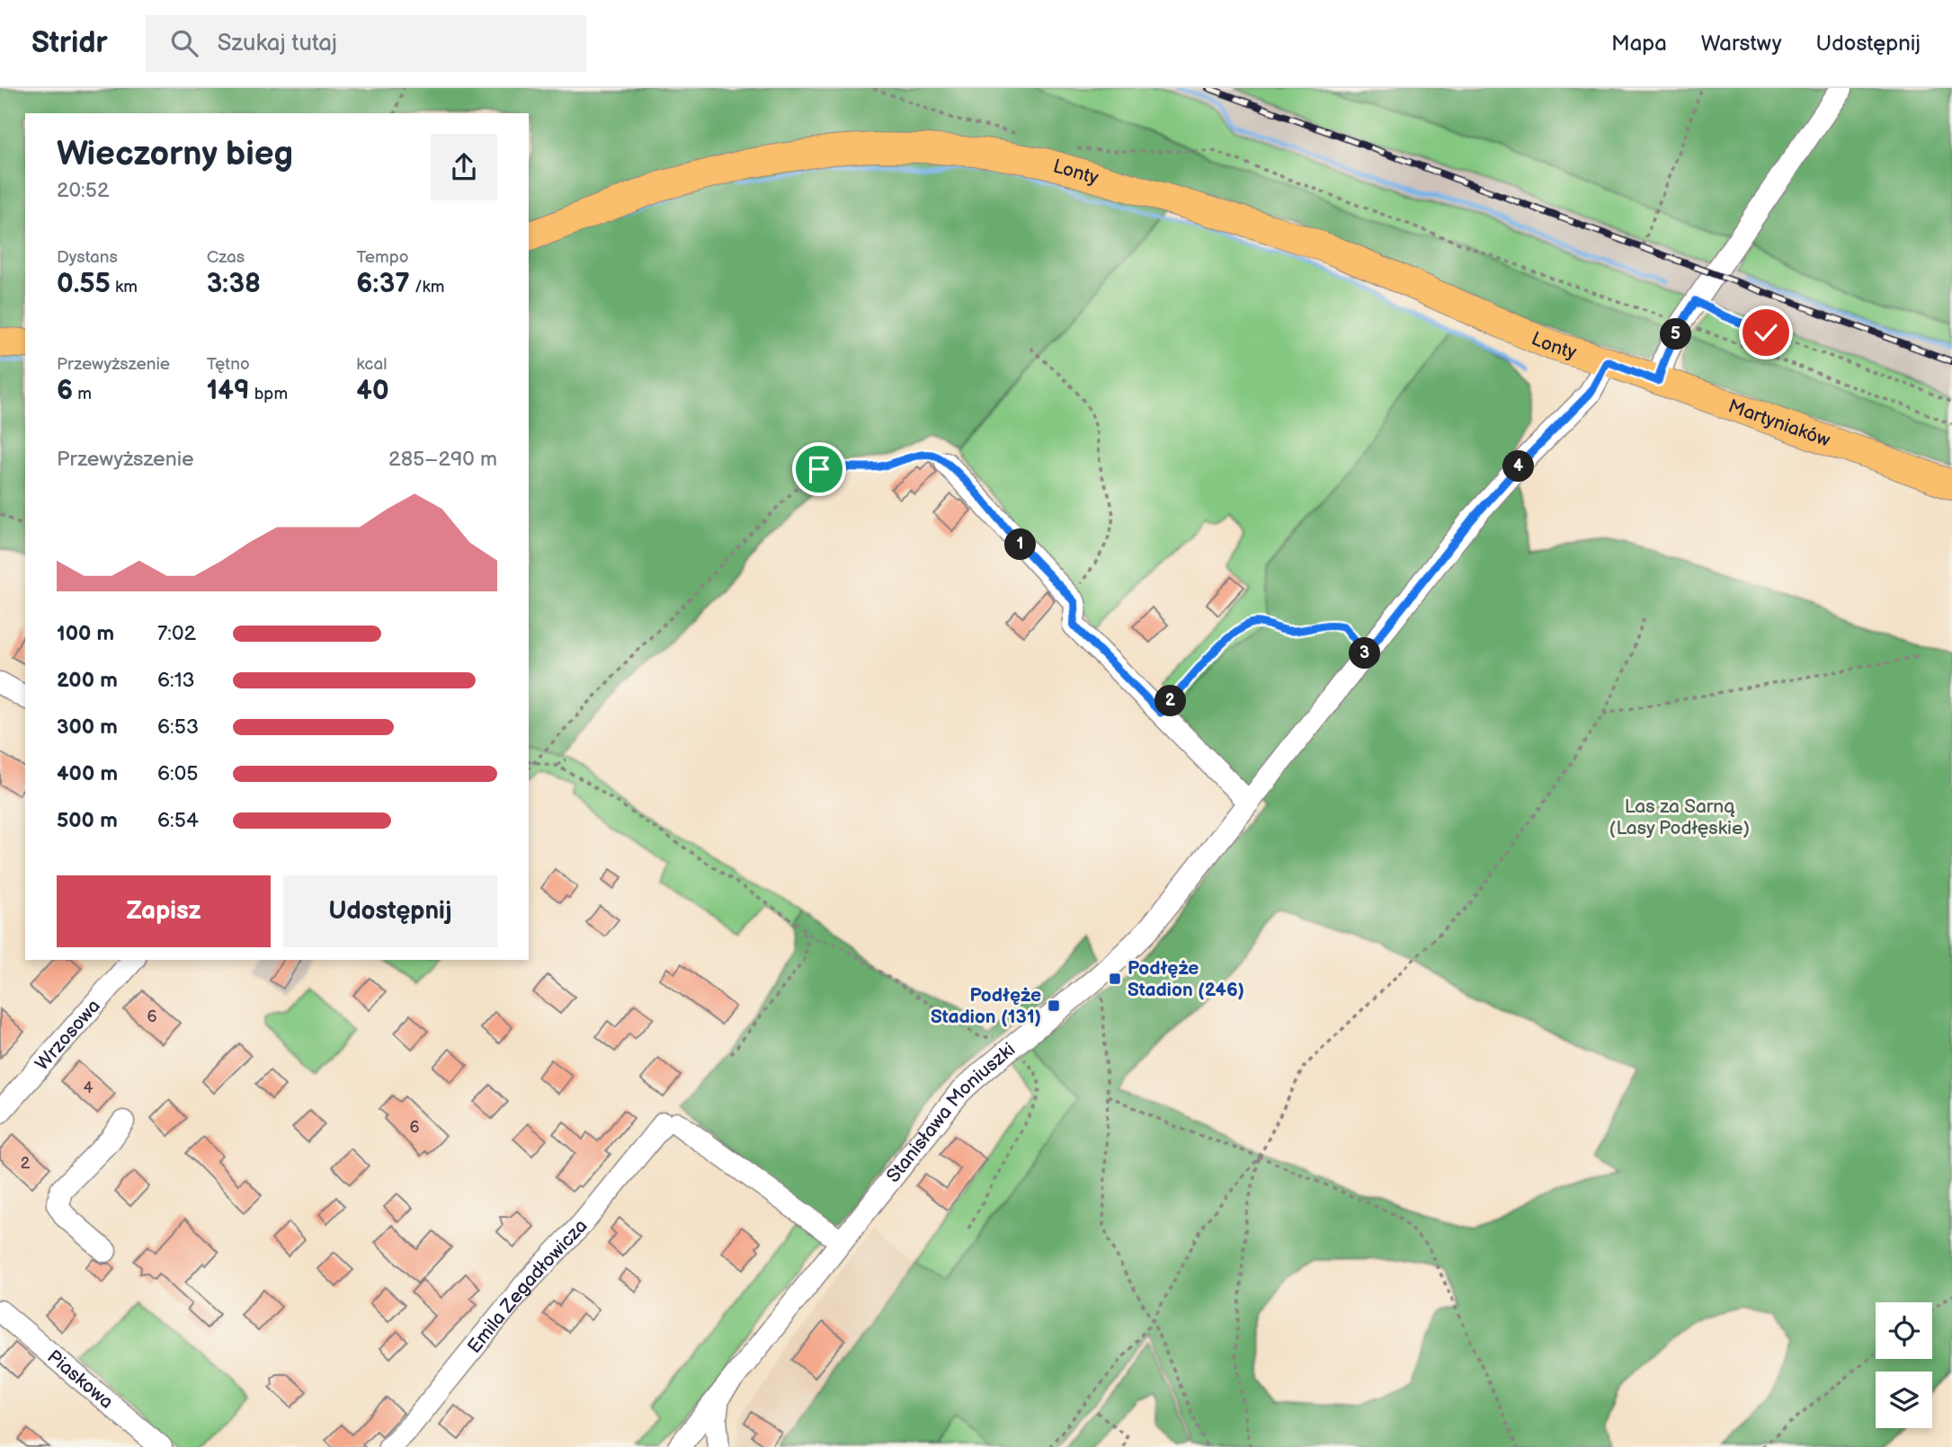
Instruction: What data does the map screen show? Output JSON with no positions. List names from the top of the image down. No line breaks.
{"streets":{"main road":["Lonty","Martyniaków"],"street":["Wrzosowa","Stanisława Moniuszki","Emila Zegadłowicza","Piaskowa"]},"crossings":[["Lonty","Martyniaków"],["Lonty","Stanisława Moniuszki"],["Martyniaków","Stanisława Moniuszki"],["Stanisława Moniuszki","Emila Zegadłowicza"]],"parks":["Las za Sarną (Lasy Podłęskie)"],"places":{"transit":["Podłęże Stadion (246)","Podłęże Stadion (131)"]},"house_numbers":["6","4","6","2"],"page":{"header":"Stridr","search":"Szukaj tutaj","nav":["Mapa","Warstwy","Udostępnij"],"heading":["Wieczorny bieg","20:52"],"stats":[["Dystans","0.55 km"],["Czas","3:38"],["Tempo","6:37 /km"],["Przewyższenie","6 m"],["Tętno","149 bpm"],["kcal","40"]],"pins":["5","4","1","3","2"],"chart":["Przewyższenie","285–290 m"],"list":[{"name":"100 m","note":"7:02"},{"name":"200 m","note":"6:13"},{"name":"300 m","note":"6:53"},{"name":"400 m","note":"6:05"},{"name":"500 m","note":"6:54"}],"buttons":["Zapisz","Udostępnij"]}}
